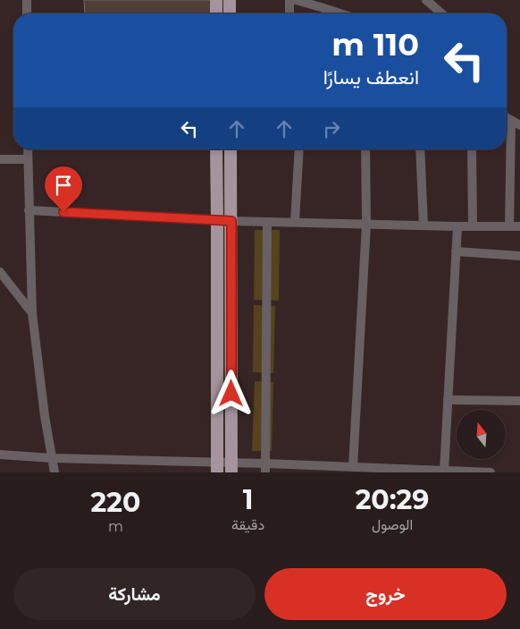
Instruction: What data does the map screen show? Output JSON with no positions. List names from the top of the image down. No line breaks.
{"north":"top","page":{"turn":["110 m","انعطف يسارًا"],"eta":["20:29","الوصول","1","دقيقة","220","m"],"buttons":["خروج","مشاركة"]}}
